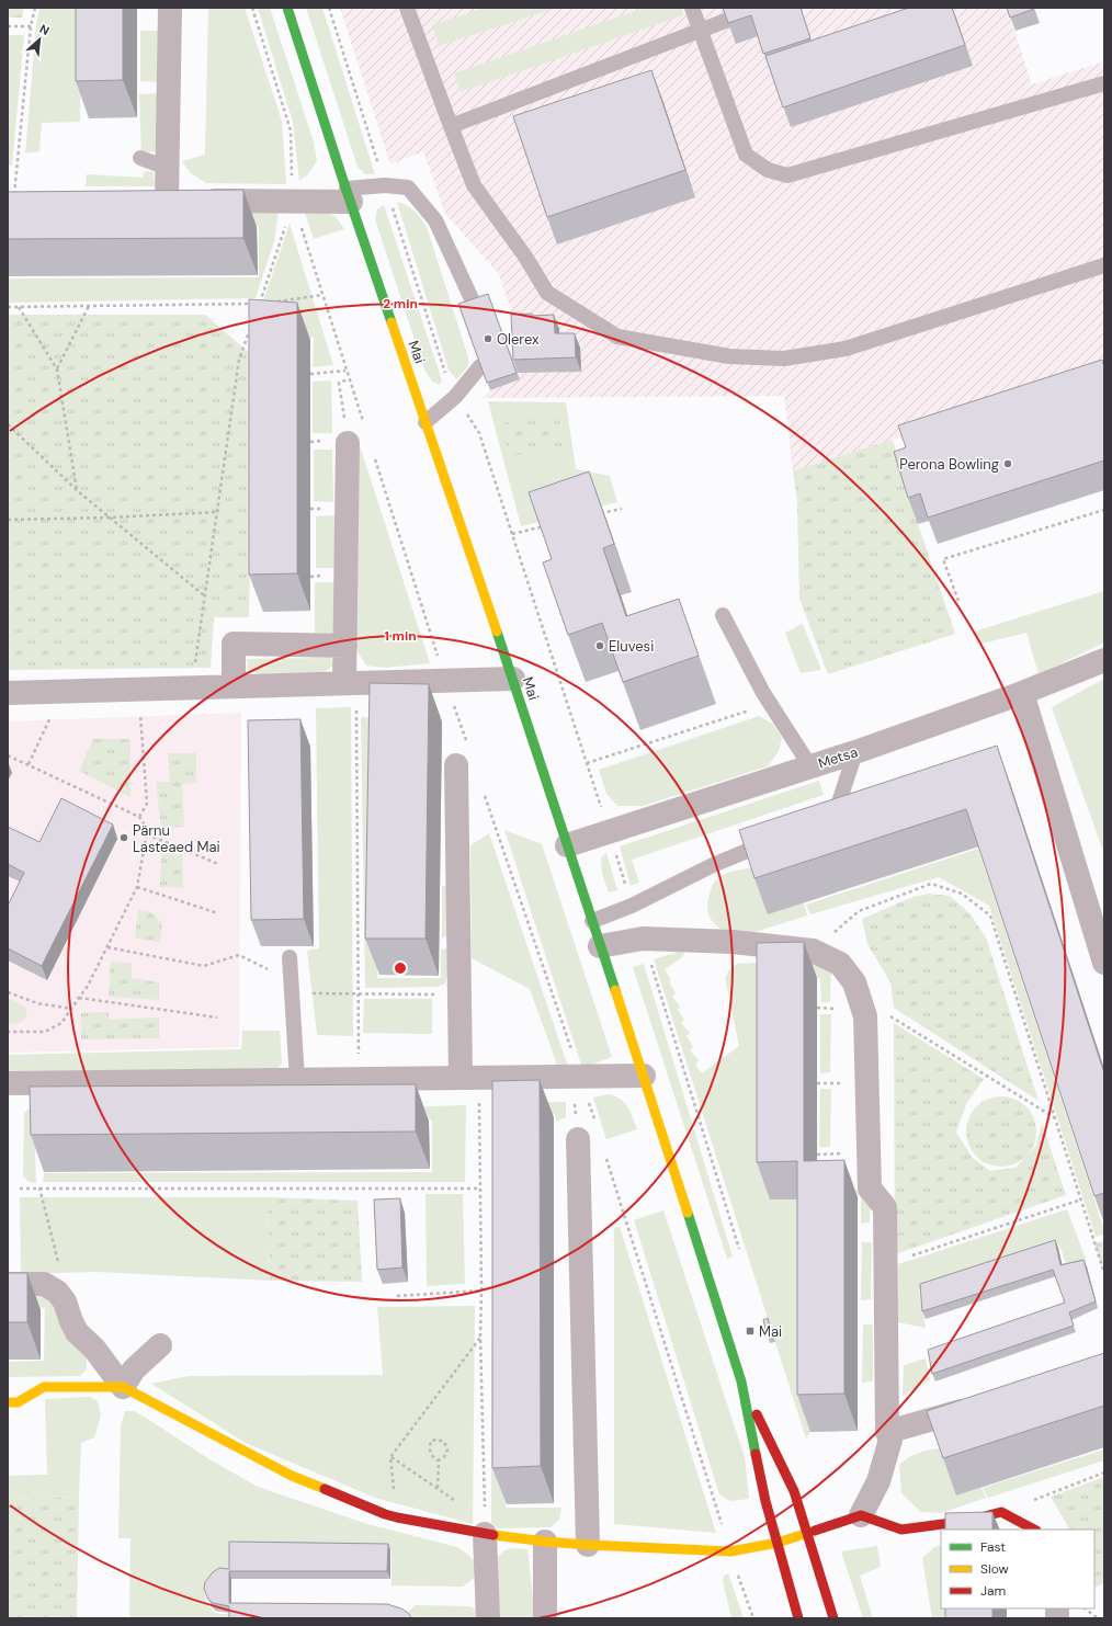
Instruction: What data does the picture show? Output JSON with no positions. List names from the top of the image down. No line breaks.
{"streets":{"street":["Mai","Metsa"]},"crossings":[["Mai","Metsa"]],"places":{"other":["Olerex","Perona Bowling","Eluvesi","Pärnu Lasteaed Mai"],"transit":["Mai"]},"legend":["Fast","Slow","Jam"],"north":"top right","rings":["2 min","1 min"]}
